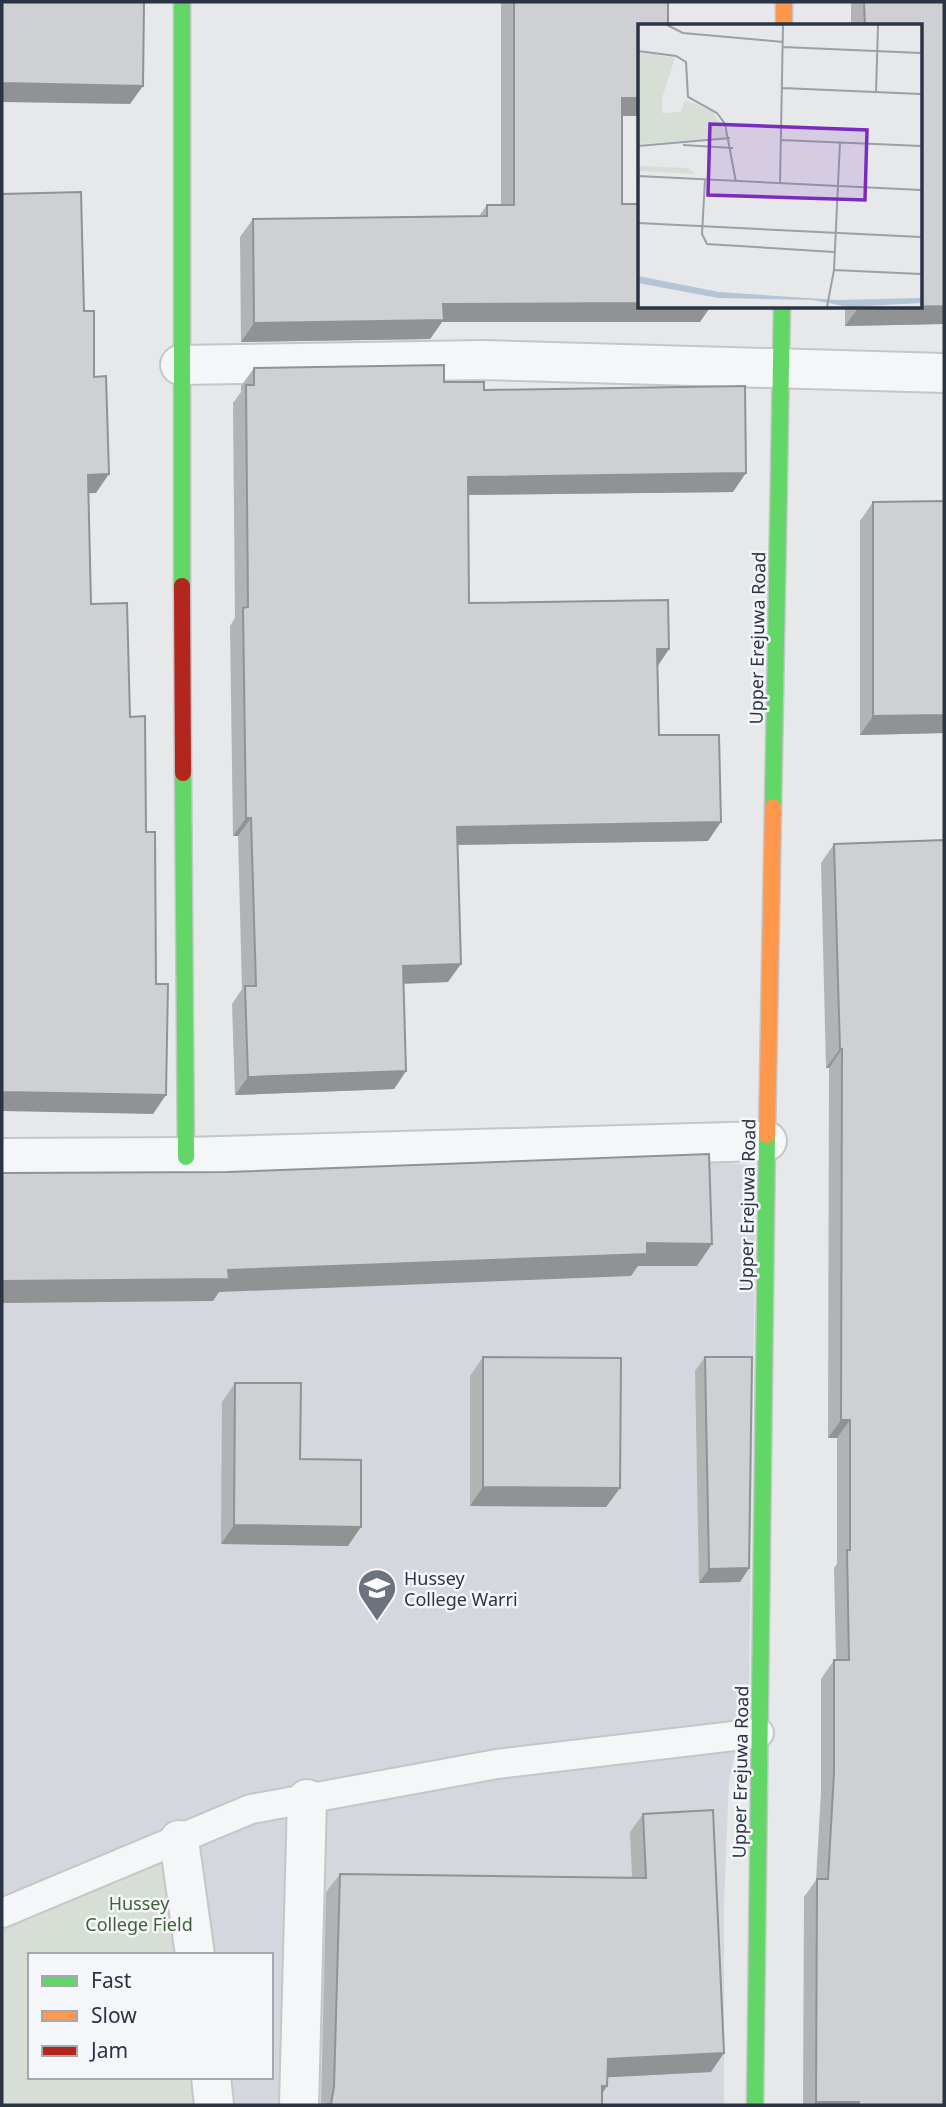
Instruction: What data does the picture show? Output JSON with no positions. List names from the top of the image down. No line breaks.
{"streets":{"street":["Upper Erejuwa Road"]},"parks":["Hussey College Field"],"places":{"school or university":["Hussey College Warri"]},"legend":["Fast","Slow","Jam"]}
